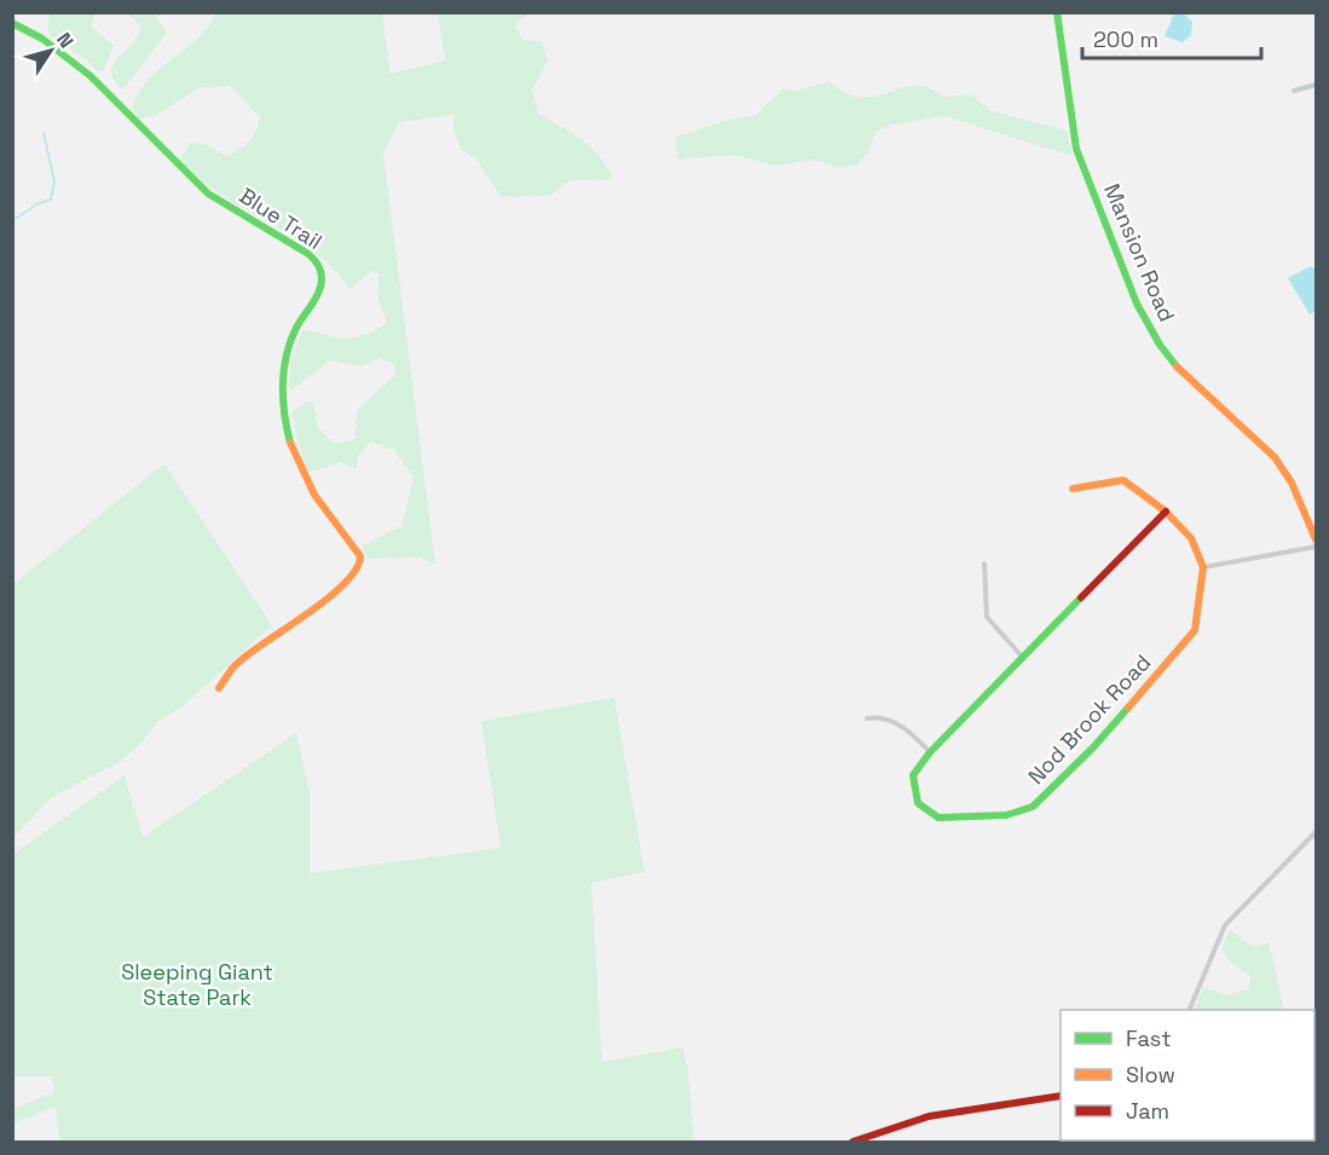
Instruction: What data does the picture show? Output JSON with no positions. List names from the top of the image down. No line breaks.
{"streets":{"main road":["Blue Trail","Mansion Road","Nod Brook Road"]},"parks":["Sleeping Giant State Park"],"legend":["Fast","Slow","Jam"],"scale_bar":"200 m","north":"top right"}
